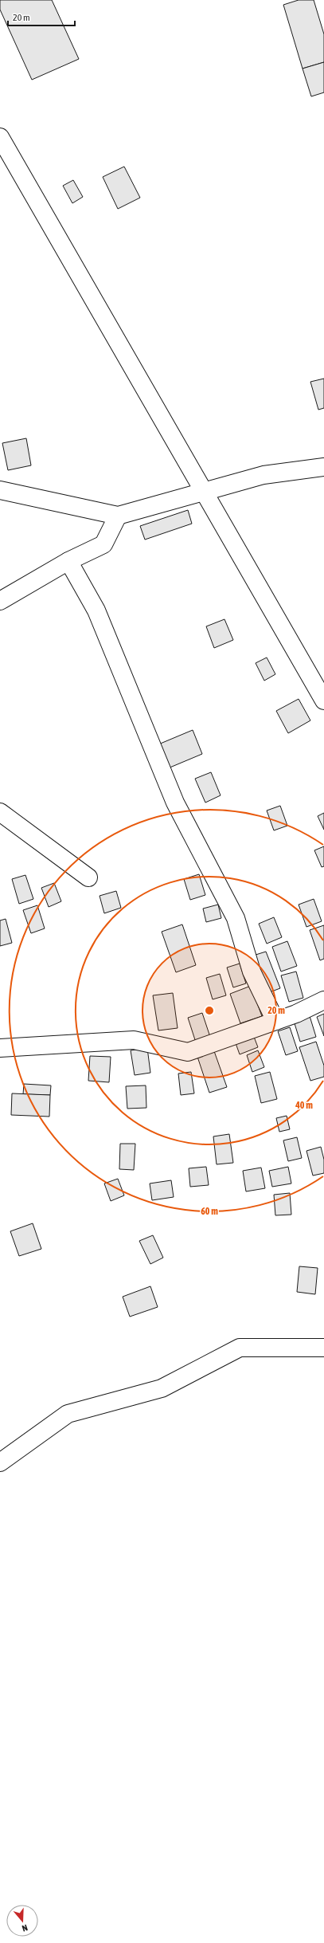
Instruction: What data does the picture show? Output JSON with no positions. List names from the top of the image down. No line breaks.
{"scale_bar":"20 m","north":"bottom","rings":["20 m","40 m","60 m"]}
